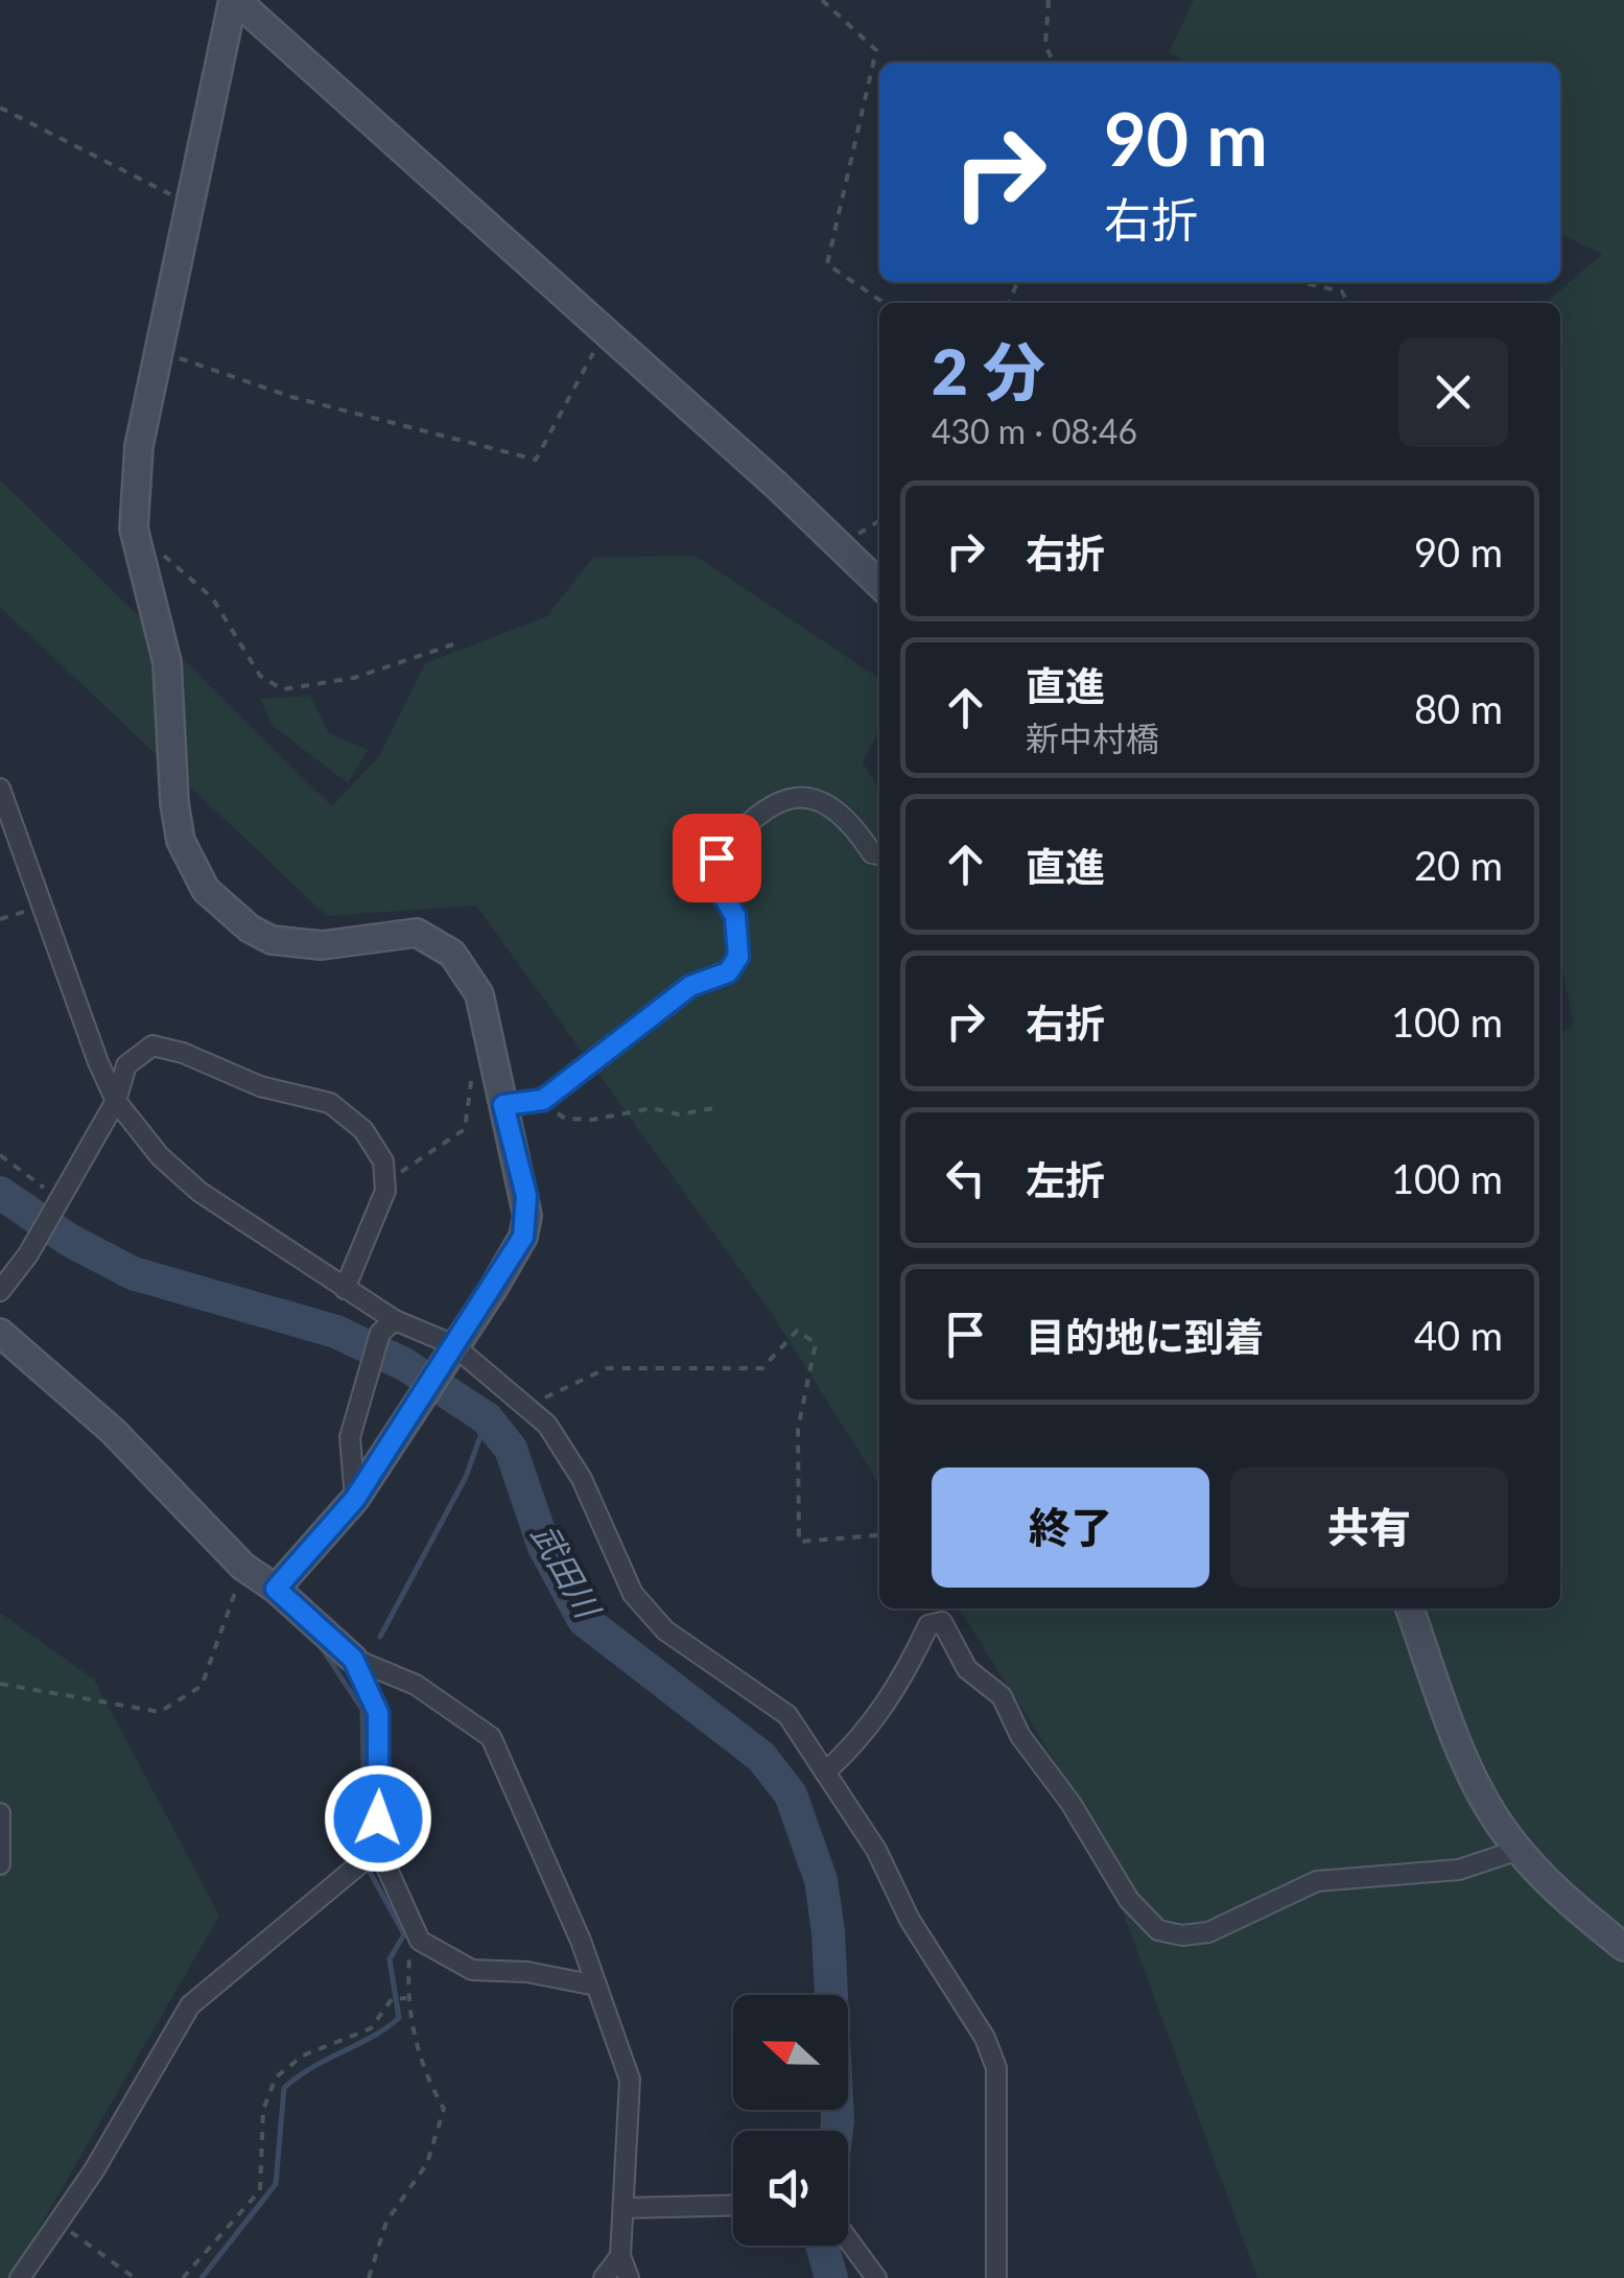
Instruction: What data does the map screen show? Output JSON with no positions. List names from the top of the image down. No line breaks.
{"water":["武田川"],"north":"left","page":{"turn":["90 m","右折"],"heading":["2 分","430 m · 08:46"],"list":[{"name":"右折","value":"90 m"},{"name":"直進","note":"新中村橋","value":"80 m"},{"name":"直進","value":"20 m"},{"name":"右折","value":"100 m"},{"name":"左折","value":"100 m"},{"name":"目的地に到着","value":"40 m"}],"buttons":["終了","共有"]}}
